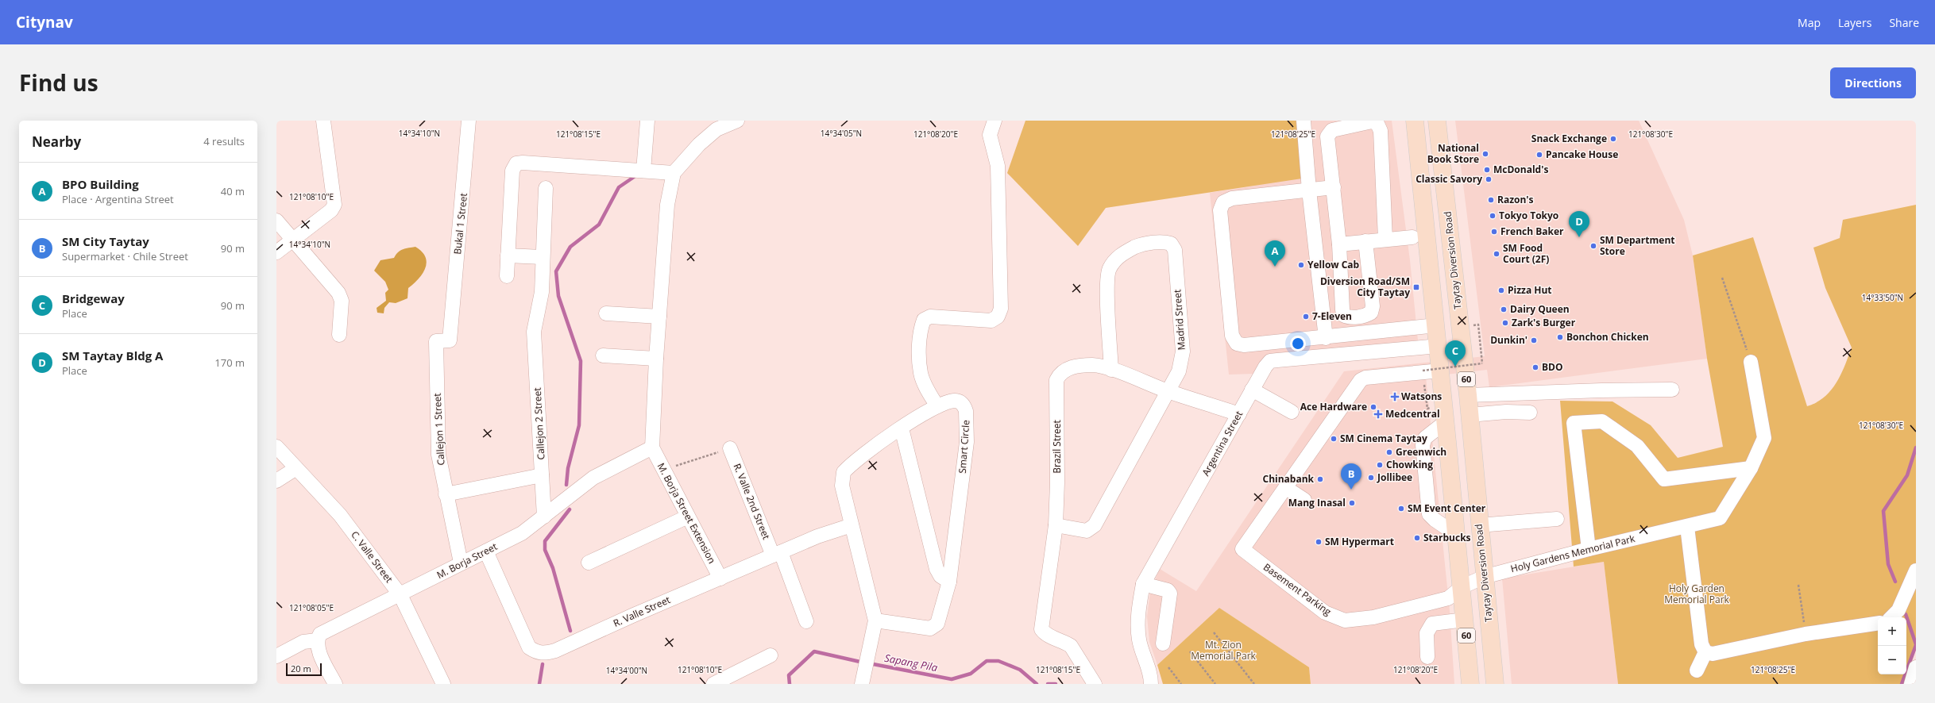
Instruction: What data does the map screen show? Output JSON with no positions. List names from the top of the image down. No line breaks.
{"streets":{"main road":["Taytay Diversion Road","60"],"street":["Bukal 1 Street","Madrid Street","Callejon 2 Street","Callejon 1 Street","Argentina Street","Smart Circle","Brazil Street","R. Valle 2nd Street","M. Borja Street Extension","Holy Gardens Memorial Park","C. Valle Street","M. Borja Street","Basement Parking","R. Valle Street"]},"crossings":[["Bukal 1 Street","Callejon 1 Street"],["Taytay Diversion Road","Holy Gardens Memorial Park"],["Madrid Street","Brazil Street"],["60","Argentina Street"],["60","Holy Gardens Memorial Park"],["Callejon 2 Street","M. Borja Street"],["Callejon 1 Street","M. Borja Street"],["Argentina Street","Brazil Street"],["Smart Circle","R. Valle Street"],["R. Valle 2nd Street","R. Valle Street"],["M. Borja Street Extension","M. Borja Street"],["M. Borja Street Extension","R. Valle Street"],["Holy Gardens Memorial Park","Basement Parking"],["C. Valle Street","M. Borja Street"],["M. Borja Street","R. Valle Street"]],"water":["Sapang Pila"],"parks":["Holy Garden Memorial Park","Mt. Zion Memorial Park"],"places":{"other":["Snack Exchange","National Book Store","Pancake House","McDonald's","Classic Savory","Razon's","Tokyo Tokyo","French Baker","SM Department Store","SM Food Court (2F)","Yellow Cab","Pizza Hut","Dairy Queen","7-Eleven","Zark's Burger","Bonchon Chicken","Dunkin'","BDO","Ace Hardware","SM Cinema Taytay","Greenwich","Chowking","Jollibee","Chinabank","Mang Inasal","SM Event Center","Starbucks","SM Hypermart"],"transit":["Diversion Road/SM City Taytay"],"health":["Watsons","Medcentral"]},"scale_bar":"20 m","page":{"header":"Citynav","nav":["Map","Layers","Share"],"title":"Find us","buttons":"Directions","heading":["Nearby","4 results"],"list":[{"mark":"A","name":"BPO Building","note":"Place · Argentina Street","value":"40 m"},{"mark":"B","name":"SM City Taytay","note":"Supermarket · Chile Street","value":"90 m"},{"mark":"C","name":"Bridgeway","note":"Place","value":"90 m"},{"mark":"D","name":"SM Taytay Bldg A","note":"Place","value":"170 m"}],"pins":["D","A","C","B"],"map_buttons":["+","−"],"scale":"20 m"},"coordinates":["14°34'10\"N","14°34'05\"N","121°08'15\"E","121°08'20\"E","121°08'25\"E","121°08'30\"E","121°08'10\"E","14°33'50\"N","121°08'05\"E","14°34'00\"N"]}
